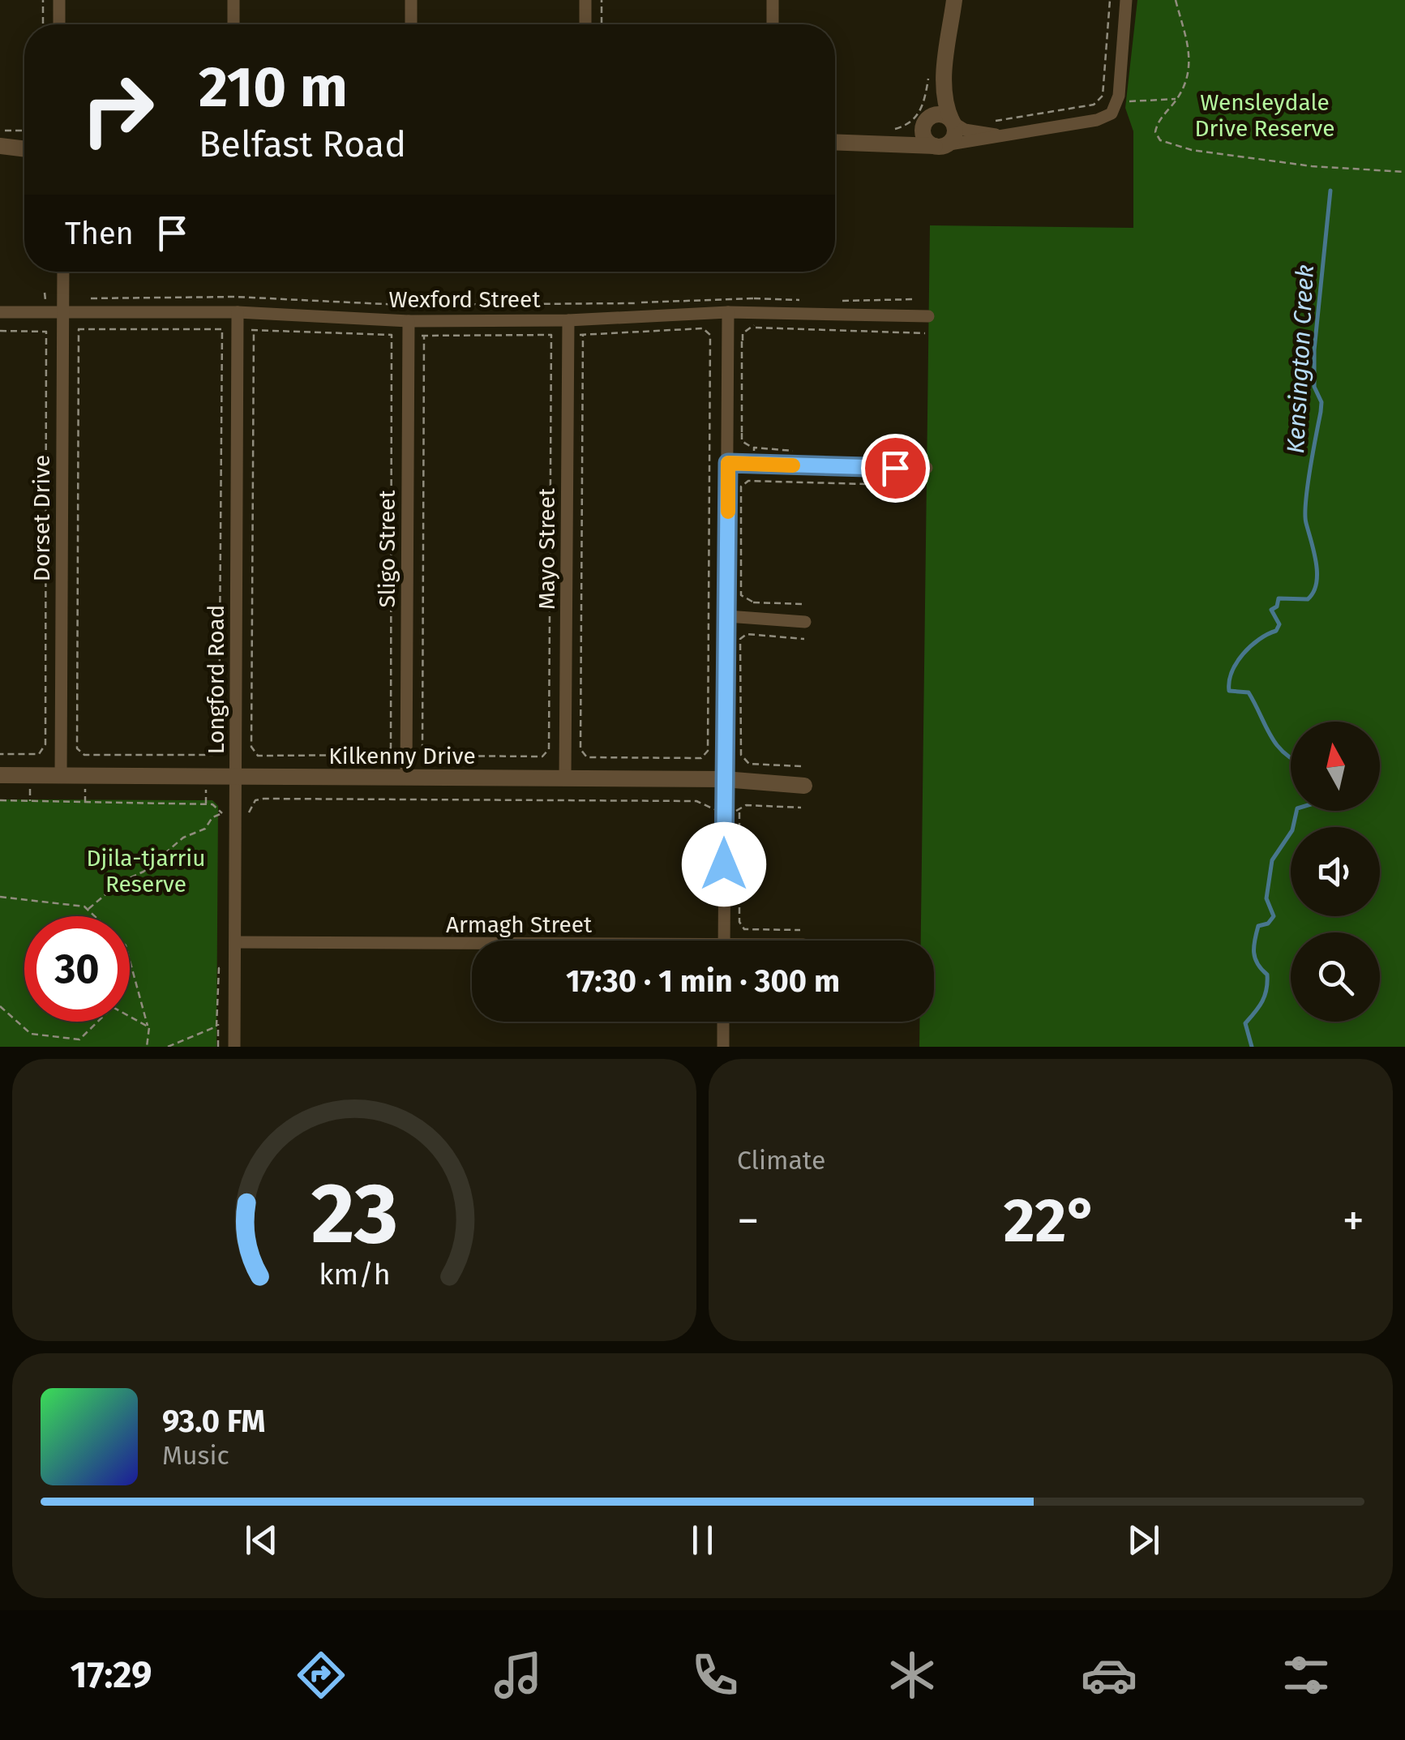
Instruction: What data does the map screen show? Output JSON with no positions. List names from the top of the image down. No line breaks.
{"streets":{"street":["Wexford Street","Dorset Drive","Sligo Street","Mayo Street","Longford Road","Kilkenny Drive","Armagh Street"]},"crossings":[["Wexford Street","Dorset Drive"],["Wexford Street","Sligo Street"],["Wexford Street","Mayo Street"],["Wexford Street","Longford Road"],["Dorset Drive","Kilkenny Drive"],["Sligo Street","Kilkenny Drive"],["Mayo Street","Kilkenny Drive"],["Longford Road","Kilkenny Drive"],["Longford Road","Armagh Street"]],"water":["Kensington Creek"],"parks":["Wensleydale Drive Reserve","Djila-tjarriu Reserve"],"north":"top","page":{"turn":["210 m","Belfast Road"],"then":"Then","limit":"30","trip":"17:30 · 1 min · 300 m","tile":"Climate","heat":["−","22°","+"],"song":["93.0 FM","Music"],"tabs":"17:29","gauge":["23","km/h"]}}
